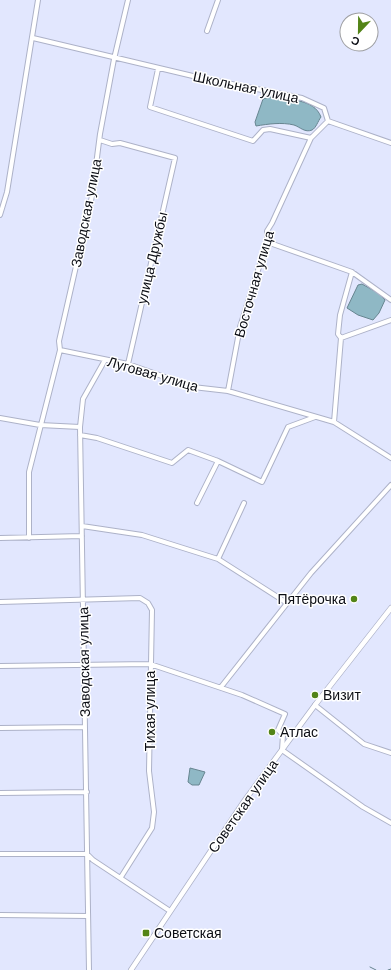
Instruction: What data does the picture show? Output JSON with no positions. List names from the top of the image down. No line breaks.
{"streets":{"street":["Школьная улица","Заводская улица","улица Дружбы","Восточная улица","Луговая улица","Тихая улица","Советская улица"]},"crossings":[["Школьная улица","Заводская улица"],["Школьная улица","Восточная улица"],["Заводская улица","улица Дружбы"],["Заводская улица","Луговая улица"],["Заводская улица","Тихая улица"],["улица Дружбы","Луговая улица"],["Восточная улица","Луговая улица"]],"places":{"other":["Пятёрочка","Визит","Атлас"],"transit":["Советская"]},"north":"bottom"}
